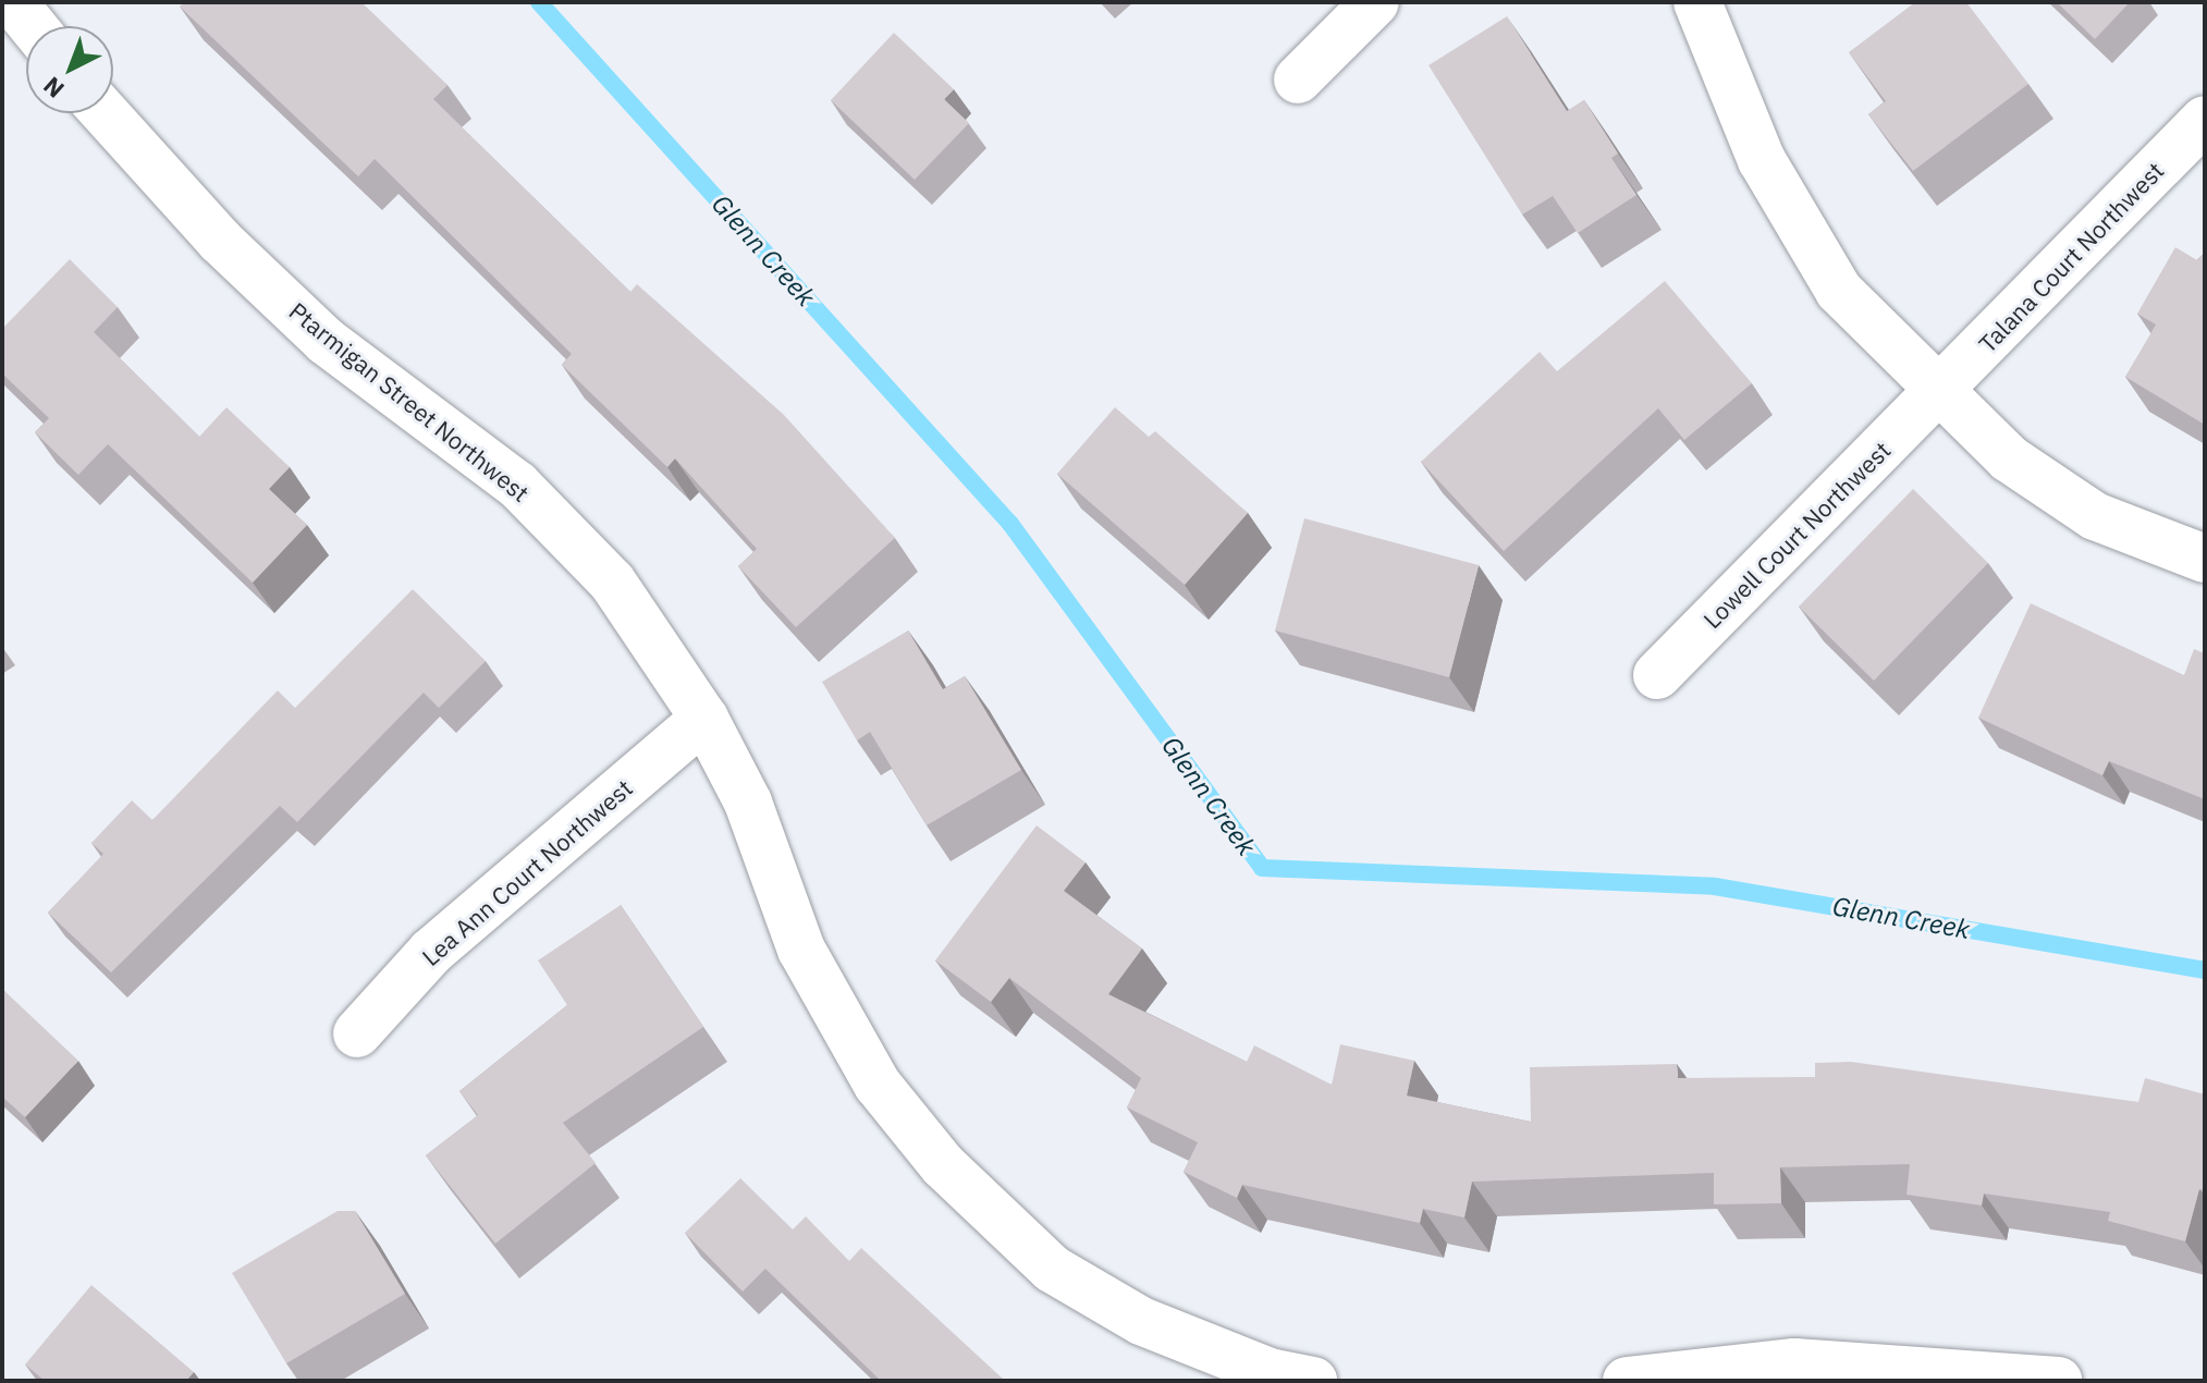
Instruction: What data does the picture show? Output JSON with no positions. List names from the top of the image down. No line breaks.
{"streets":{"street":["Talana Court Northwest","Ptarmigan Street Northwest","Lowell Court Northwest","Lea Ann Court Northwest"]},"crossings":[["Talana Court Northwest","Lowell Court Northwest"],["Ptarmigan Street Northwest","Lea Ann Court Northwest"]],"water":["Glenn Creek"],"north":"bottom left"}
